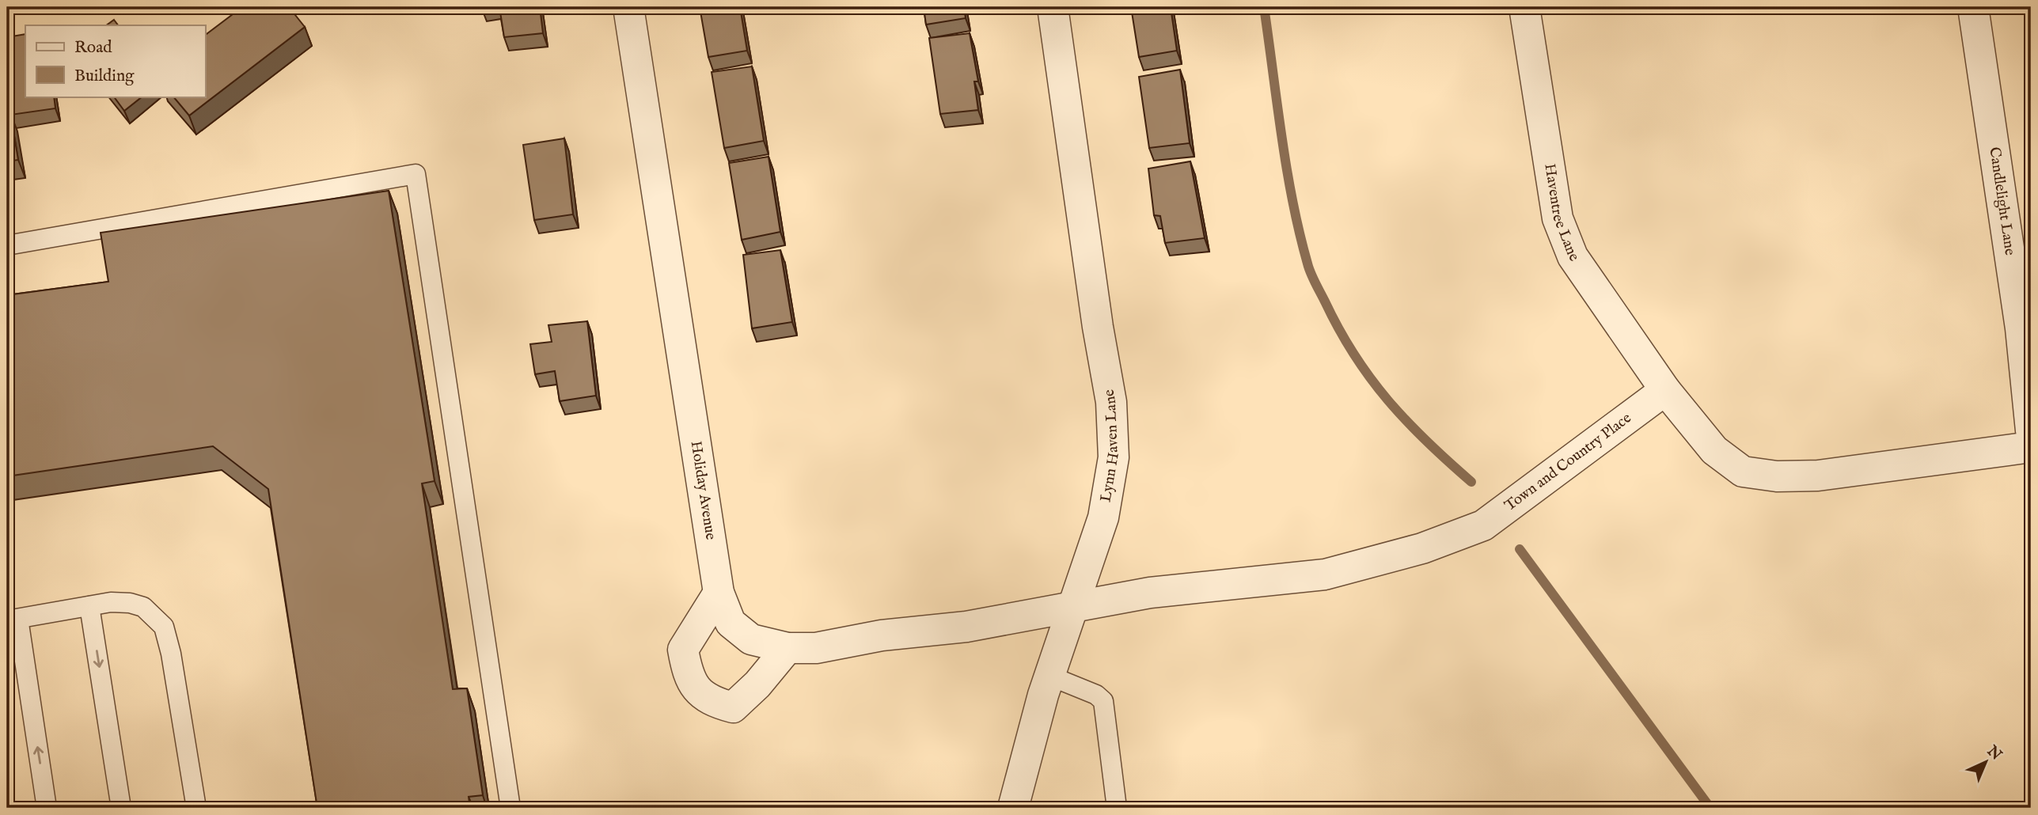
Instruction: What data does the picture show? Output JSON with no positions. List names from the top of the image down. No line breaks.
{"streets":{"street":["Candlelight Lane","Haventree Lane","Lynn Haven Lane","Town and Country Place","Holiday Avenue"]},"crossings":[["Haventree Lane","Town and Country Place"],["Lynn Haven Lane","Town and Country Place"],["Lynn Haven Lane","Holiday Avenue"],["Town and Country Place","Holiday Avenue"]],"legend":["Road","Building"],"north":"top right"}
